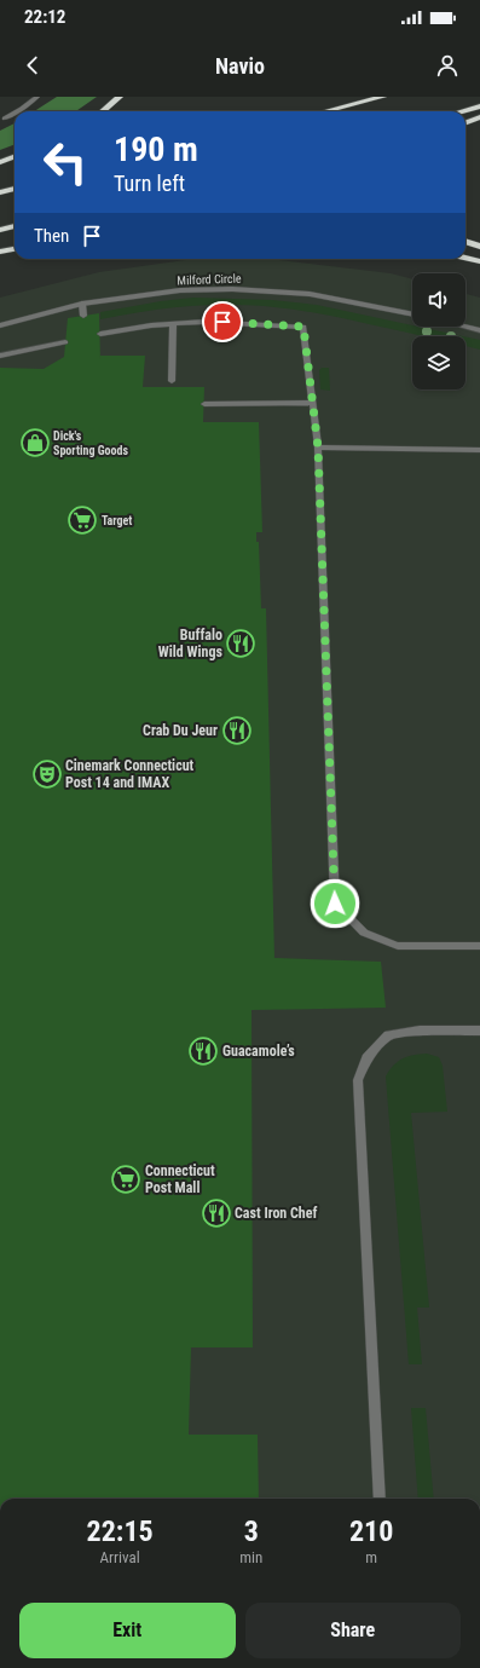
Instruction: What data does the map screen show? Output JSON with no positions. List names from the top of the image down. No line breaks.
{"streets":{"street":["Milford Circle"]},"places":{"shop":["Dick's Sporting Goods"],"supermarket":["Target","Connecticut Post Mall"],"restaurant":["Buffalo Wild Wings","Crab Du Jeur","Guacamole’s","Cast Iron Chef"],"theatre":["Cinemark Connecticut Post 14 and IMAX"]},"page":{"status":"22:12","header":"Navio","turn":["190 m","Turn left"],"then":"Then","eta":["22:15","Arrival","3","min","210","m"],"buttons":["Exit","Share"]}}
